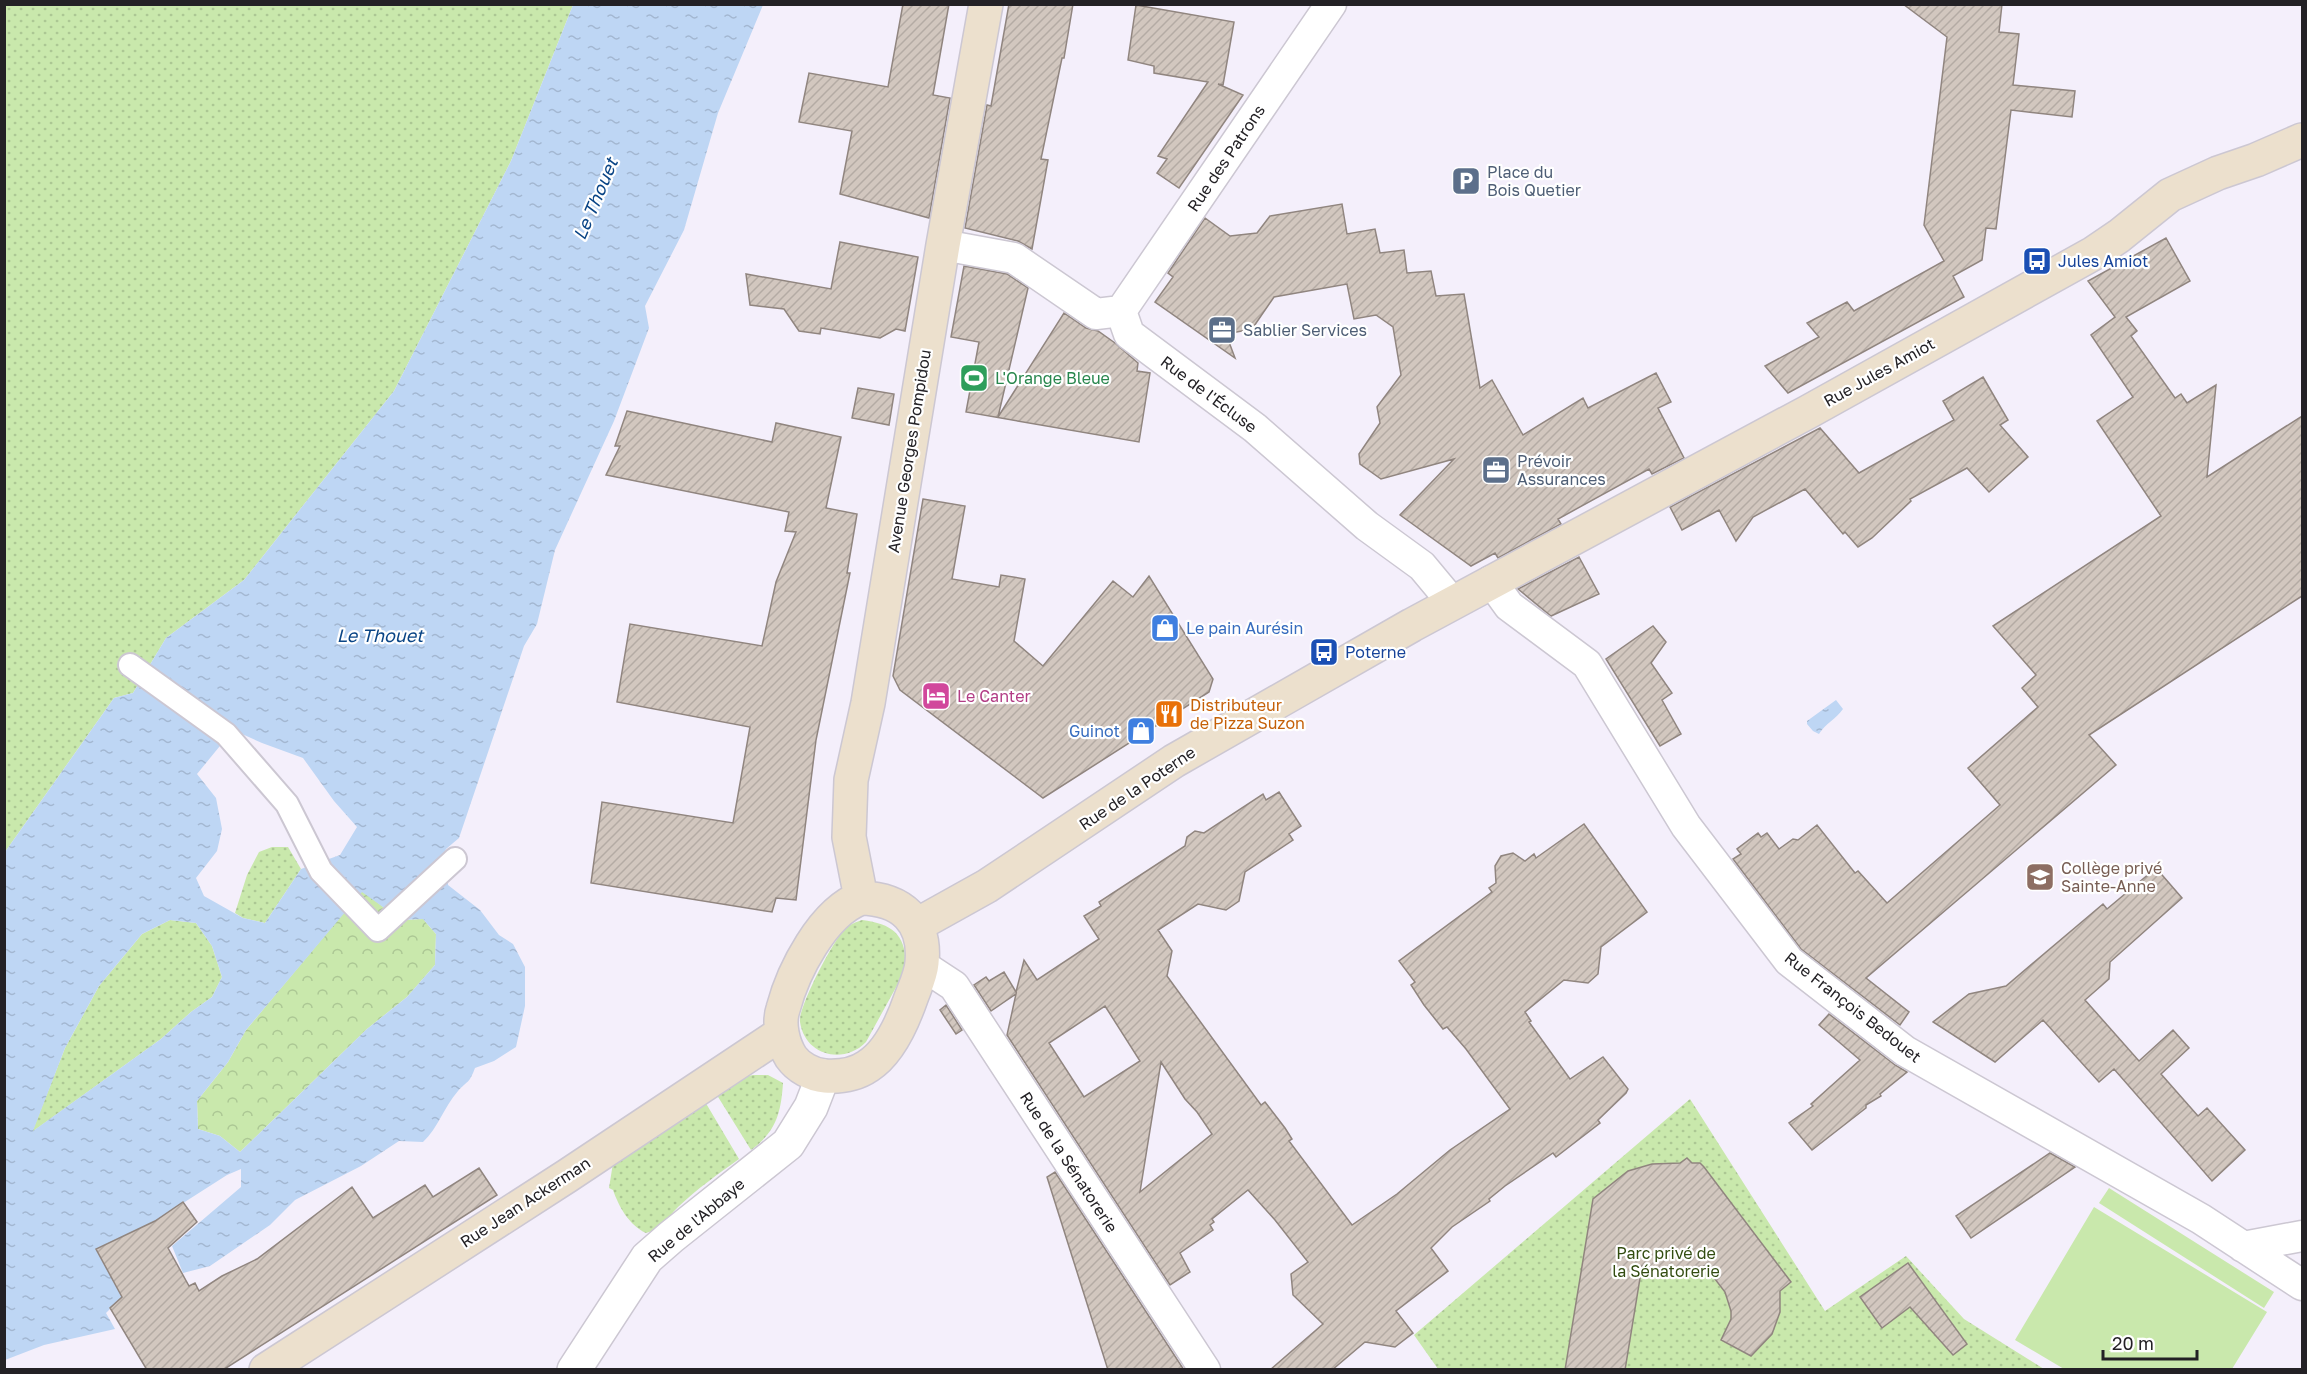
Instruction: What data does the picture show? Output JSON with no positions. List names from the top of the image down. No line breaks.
{"streets":{"main road":["Rue Jules Amiot","Avenue Georges Pompidou","Rue de la Poterne","Rue Jean Ackerman"],"street":["Rue des Patrons","Rue de l'Écluse","Rue François Bedouet","Rue de la Sénatorerie","Rue de l'Abbaye"]},"crossings":[["Rue des Patrons","Rue de l'Écluse"],["Rue Jules Amiot","Rue de l'Écluse"],["Rue Jules Amiot","Rue de la Poterne"],["Rue Jules Amiot","Rue François Bedouet"],["Rue de l'Écluse","Rue de la Poterne"],["Avenue Georges Pompidou","Rue de la Poterne"],["Avenue Georges Pompidou","Rue de la Sénatorerie"],["Avenue Georges Pompidou","Rue Jean Ackerman"],["Avenue Georges Pompidou","Rue de l'Abbaye"],["Rue de la Poterne","Rue de la Sénatorerie"],["Rue de la Poterne","Rue Jean Ackerman"],["Rue de la Poterne","Rue de l'Abbaye"],["Rue de la Sénatorerie","Rue Jean Ackerman"],["Rue de la Sénatorerie","Rue de l'Abbaye"],["Rue Jean Ackerman","Rue de l'Abbaye"]],"water":["Le Thouet"],"parks":["Parc privé de la Sénatorerie"],"places":{"parking":["Place du Bois Quetier"],"bus stop":["Jules Amiot","Poterne"],"office":["Sablier Services","Prévoir Assurances"],"sports":["L'Orange Bleue"],"shop":["Le pain Aurésin","Guinot"],"hotel":["Le Canter"],"restaurant":["Distributeur de Pizza Suzon"],"school or university":["Collège privé Sainte-Anne"]},"scale_bar":"20 m"}
